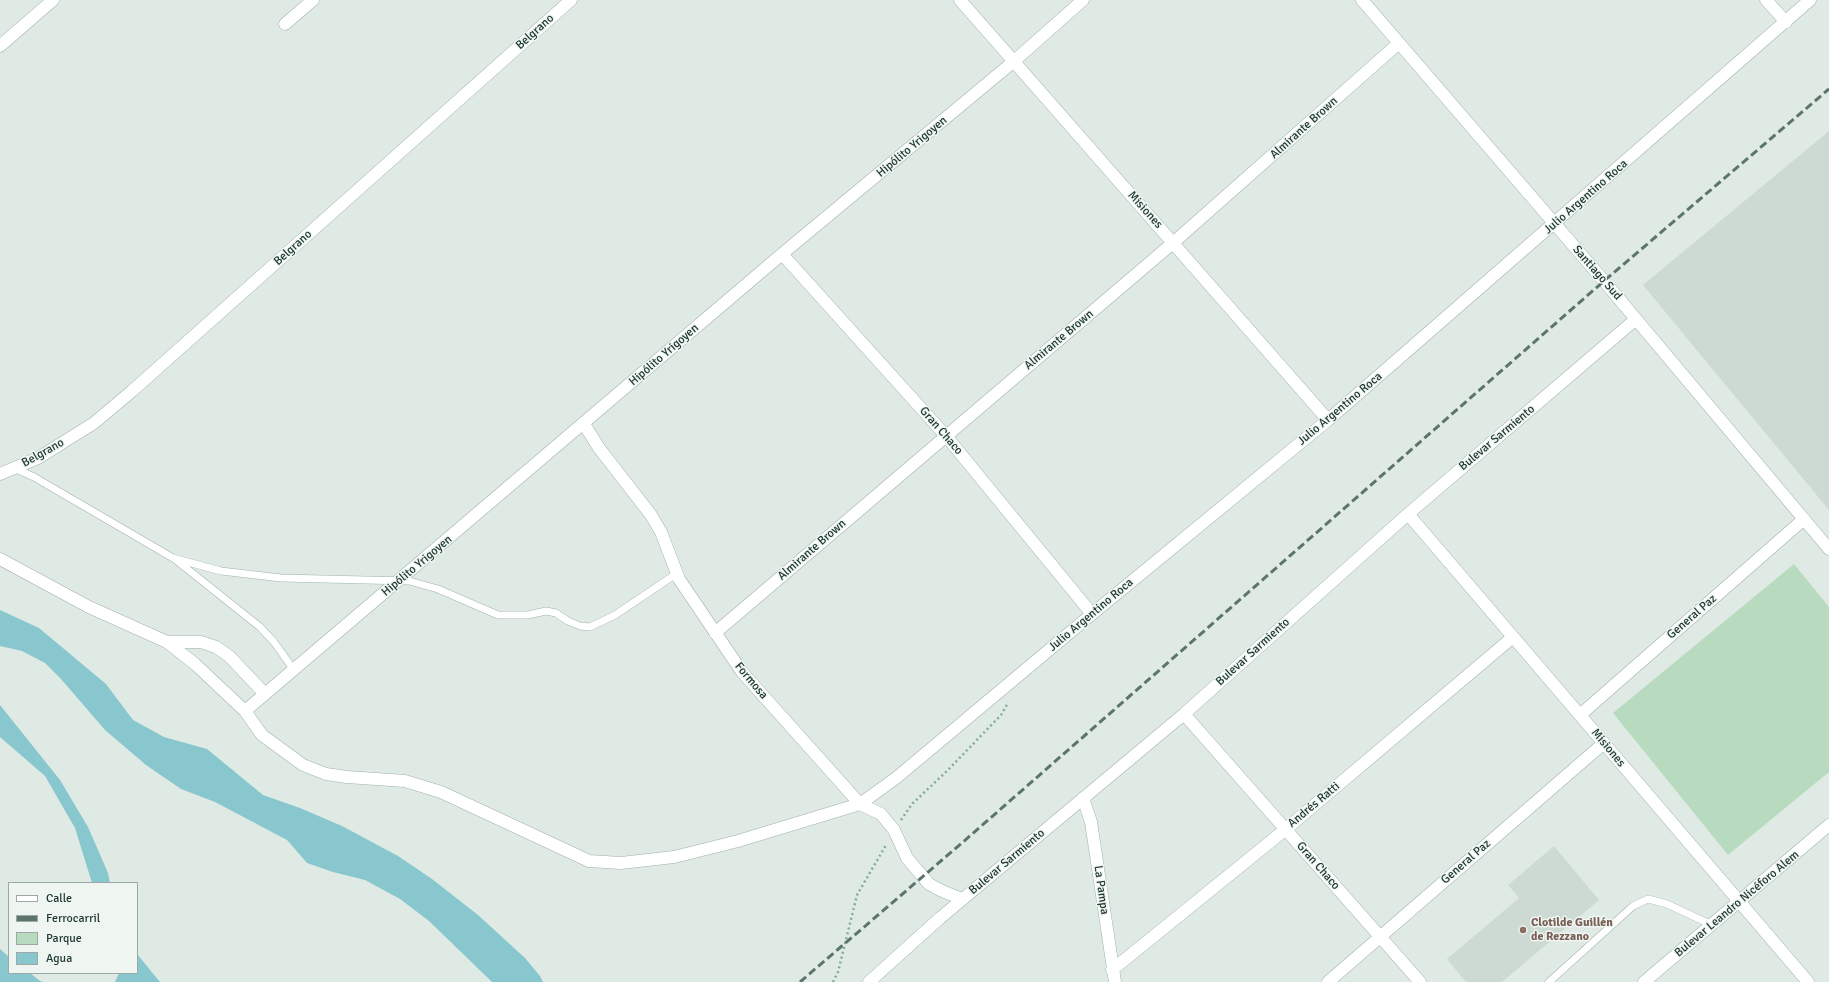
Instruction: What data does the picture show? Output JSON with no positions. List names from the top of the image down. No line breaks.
{"streets":{"street":["Belgrano","Almirante Brown","Hipólito Yrigoyen","Julio Argentino Roca","Misiones","Santiago Sud","Gran Chaco","Bulevar Sarmiento","General Paz","Formosa","Andrés Ratti","La Pampa","Bulevar Leandro Nicéforo Alem"]},"crossings":[["Almirante Brown","Misiones"],["Almirante Brown","Santiago Sud"],["Almirante Brown","Gran Chaco"],["Almirante Brown","Formosa"],["Hipólito Yrigoyen","Julio Argentino Roca"],["Hipólito Yrigoyen","Misiones"],["Hipólito Yrigoyen","Gran Chaco"],["Hipólito Yrigoyen","Formosa"],["Julio Argentino Roca","Misiones"],["Julio Argentino Roca","Santiago Sud"],["Julio Argentino Roca","Gran Chaco"],["Julio Argentino Roca","Formosa"],["Misiones","Bulevar Sarmiento"],["Misiones","General Paz"],["Misiones","Andrés Ratti"],["Misiones","Bulevar Leandro Nicéforo Alem"],["Santiago Sud","Bulevar Sarmiento"],["Santiago Sud","General Paz"],["Gran Chaco","Bulevar Sarmiento"],["Gran Chaco","General Paz"],["Gran Chaco","Andrés Ratti"],["Bulevar Sarmiento","Formosa"],["Bulevar Sarmiento","La Pampa"],["Andrés Ratti","La Pampa"]],"places":["Clotilde Guillén de Rezzano"],"legend":["Calle","Ferrocarril","Parque","Agua"]}
